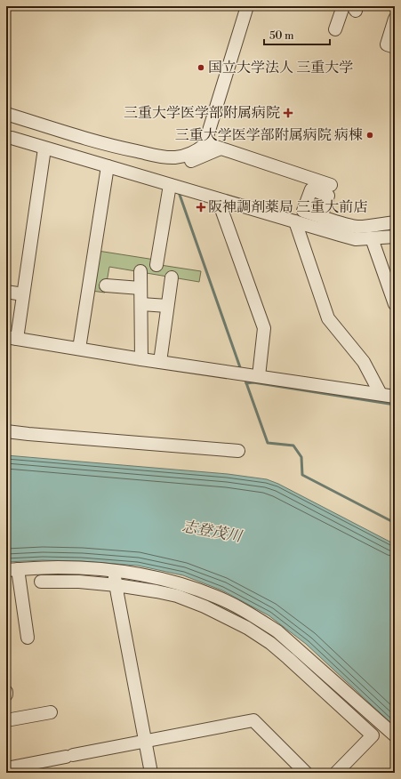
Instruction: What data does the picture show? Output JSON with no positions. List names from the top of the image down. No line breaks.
{"water":["志登茂川"],"places":{"other":["国立大学法人 三重大学","三重大学医学部附属病院 病棟"],"health":["三重大学医学部附属病院","阪神調剤薬局 三重大前店"]},"scale_bar":"50 m"}
